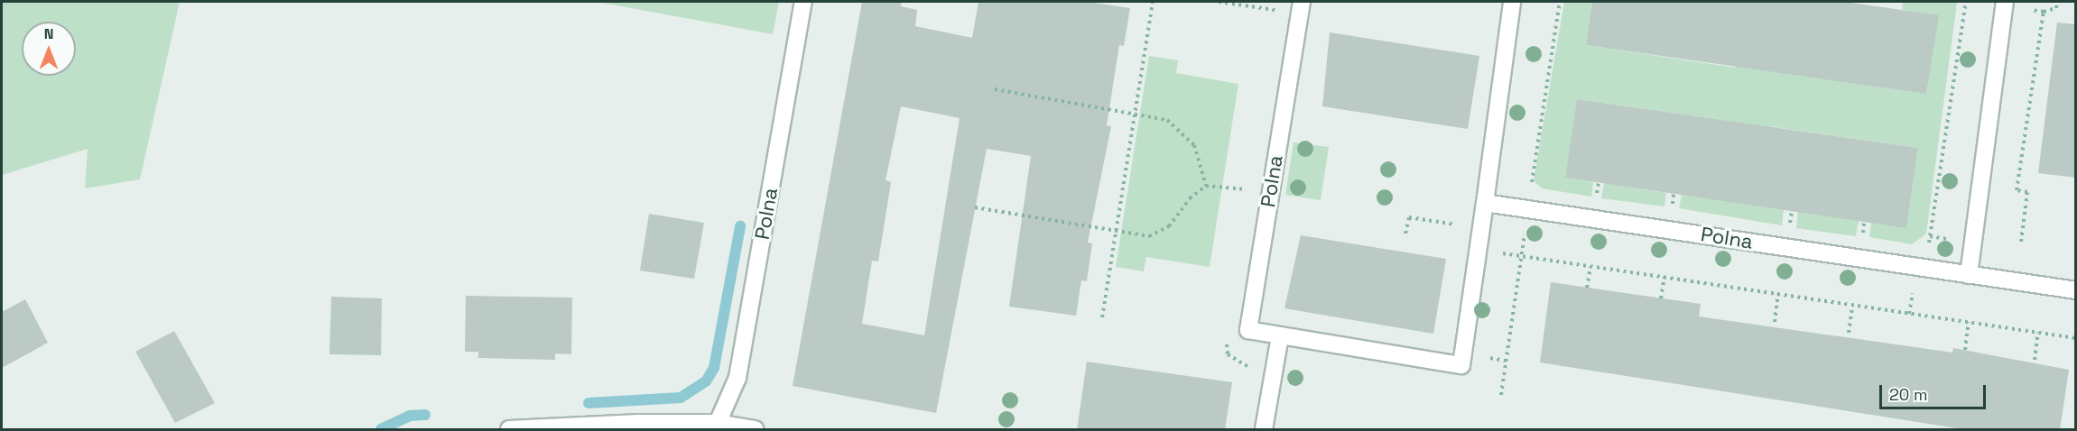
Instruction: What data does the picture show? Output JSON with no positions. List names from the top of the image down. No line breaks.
{"streets":{"street":["Polna"]},"scale_bar":"20 m","north":"top"}
